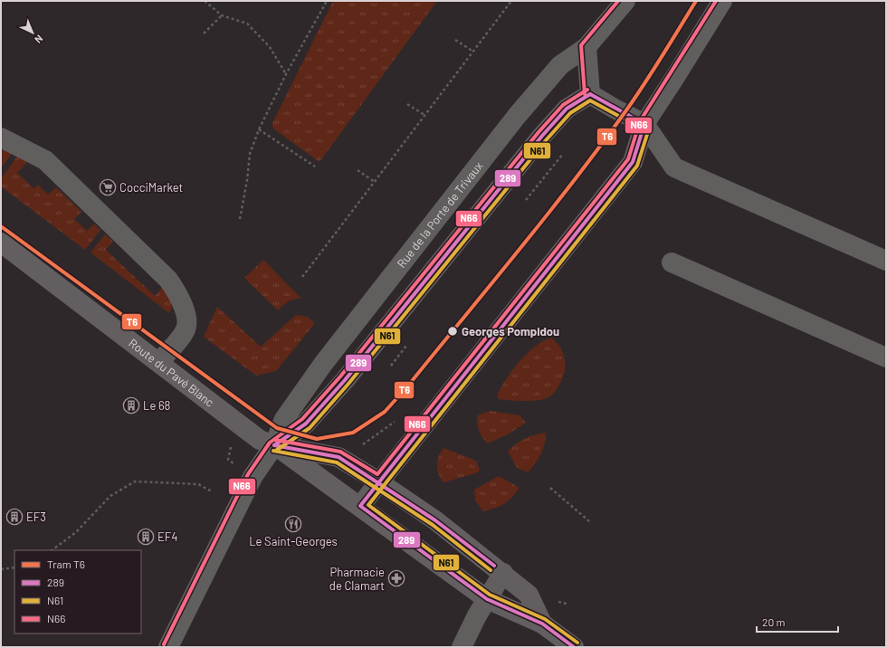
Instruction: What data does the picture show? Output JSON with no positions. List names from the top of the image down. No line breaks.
{"streets":{"main road":["Route du Pavé Blanc"],"street":["Rue de la Porte de Trivaux"]},"crossings":[["Rue de la Porte de Trivaux","Route du Pavé Blanc"]],"places":{"supermarket":["CocciMarket"],"other":["Georges Pompidou"],"building":["Le 68","EF3","EF4"],"restaurant":["Le Saint-Georges"],"pharmacy":["Pharmacie de Clamart"]},"lines":["tram line T6","transit line N66","transit line 289","transit line N61"],"legend":["Tram T6","289","N61","N66"],"scale_bar":"20 m","north":"bottom right"}
